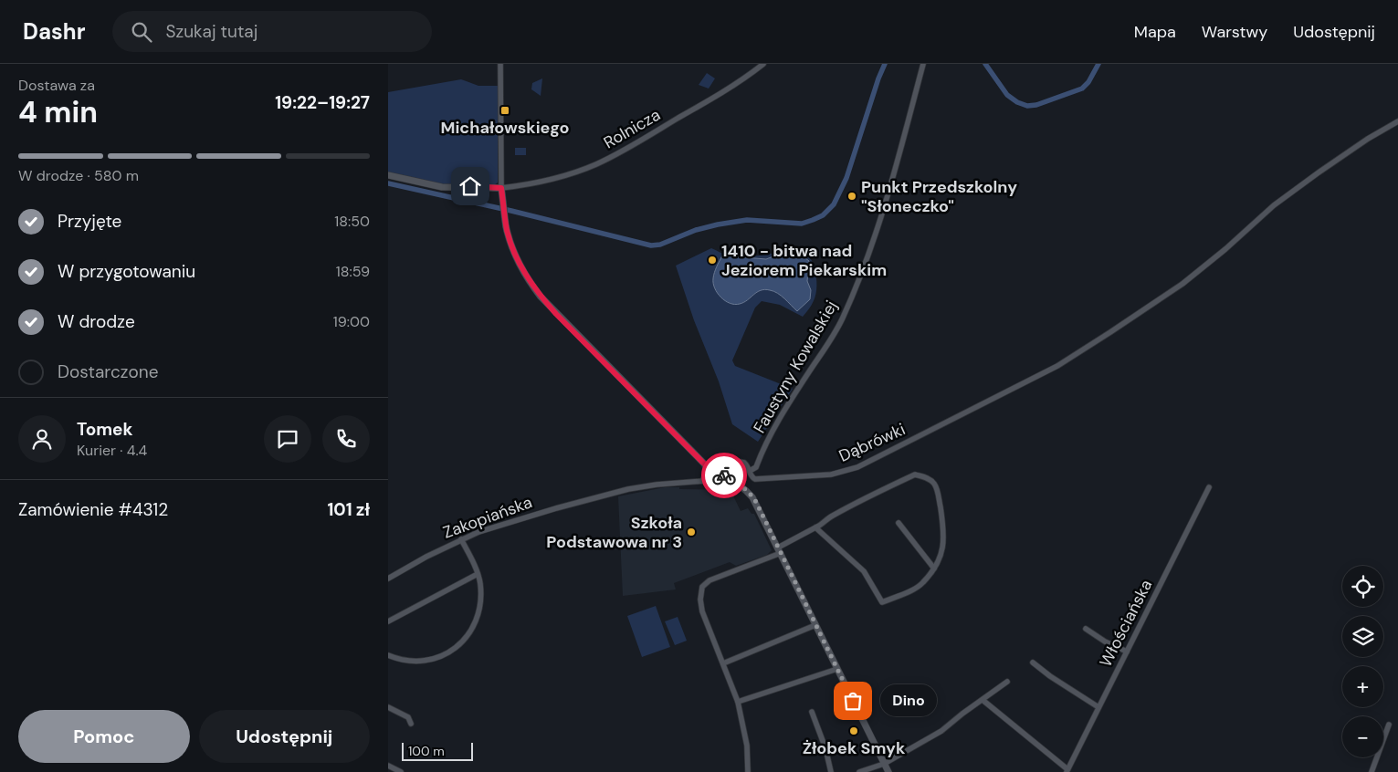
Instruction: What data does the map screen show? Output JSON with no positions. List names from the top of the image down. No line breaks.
{"streets":{"street":["Rolnicza","Faustyny Kowalskiej","Dąbrówki","Zakopiańska","Włościańska"]},"crossings":[["Faustyny Kowalskiej","Dąbrówki"]],"places":{"transit":["Michałowskiego"],"other":["Punkt Przedszkolny \"Słoneczko\"","1410 - bitwa nad Jeziorem Piekarskim","Szkoła Podstawowa nr 3","Dino","Żłobek Smyk"]},"scale_bar":"100 m","page":{"header":"Dashr","search":"Szukaj tutaj","nav":["Mapa","Warstwy","Udostępnij"],"heading":["4 min","Dostawa za","19:22–19:27"],"panel":["Tomek","Kurier · 4.4","Zamówienie #4312","101 zł"],"bar":"W drodze · 580 m","list":[["Przyjęte","18:50"],["W przygotowaniu","18:59"],["W drodze","19:00"],"Dostarczone"],"map_buttons":["+","−"],"bubble":"Dino","buttons":["Pomoc","Udostępnij"],"scale":"100 m"}}
